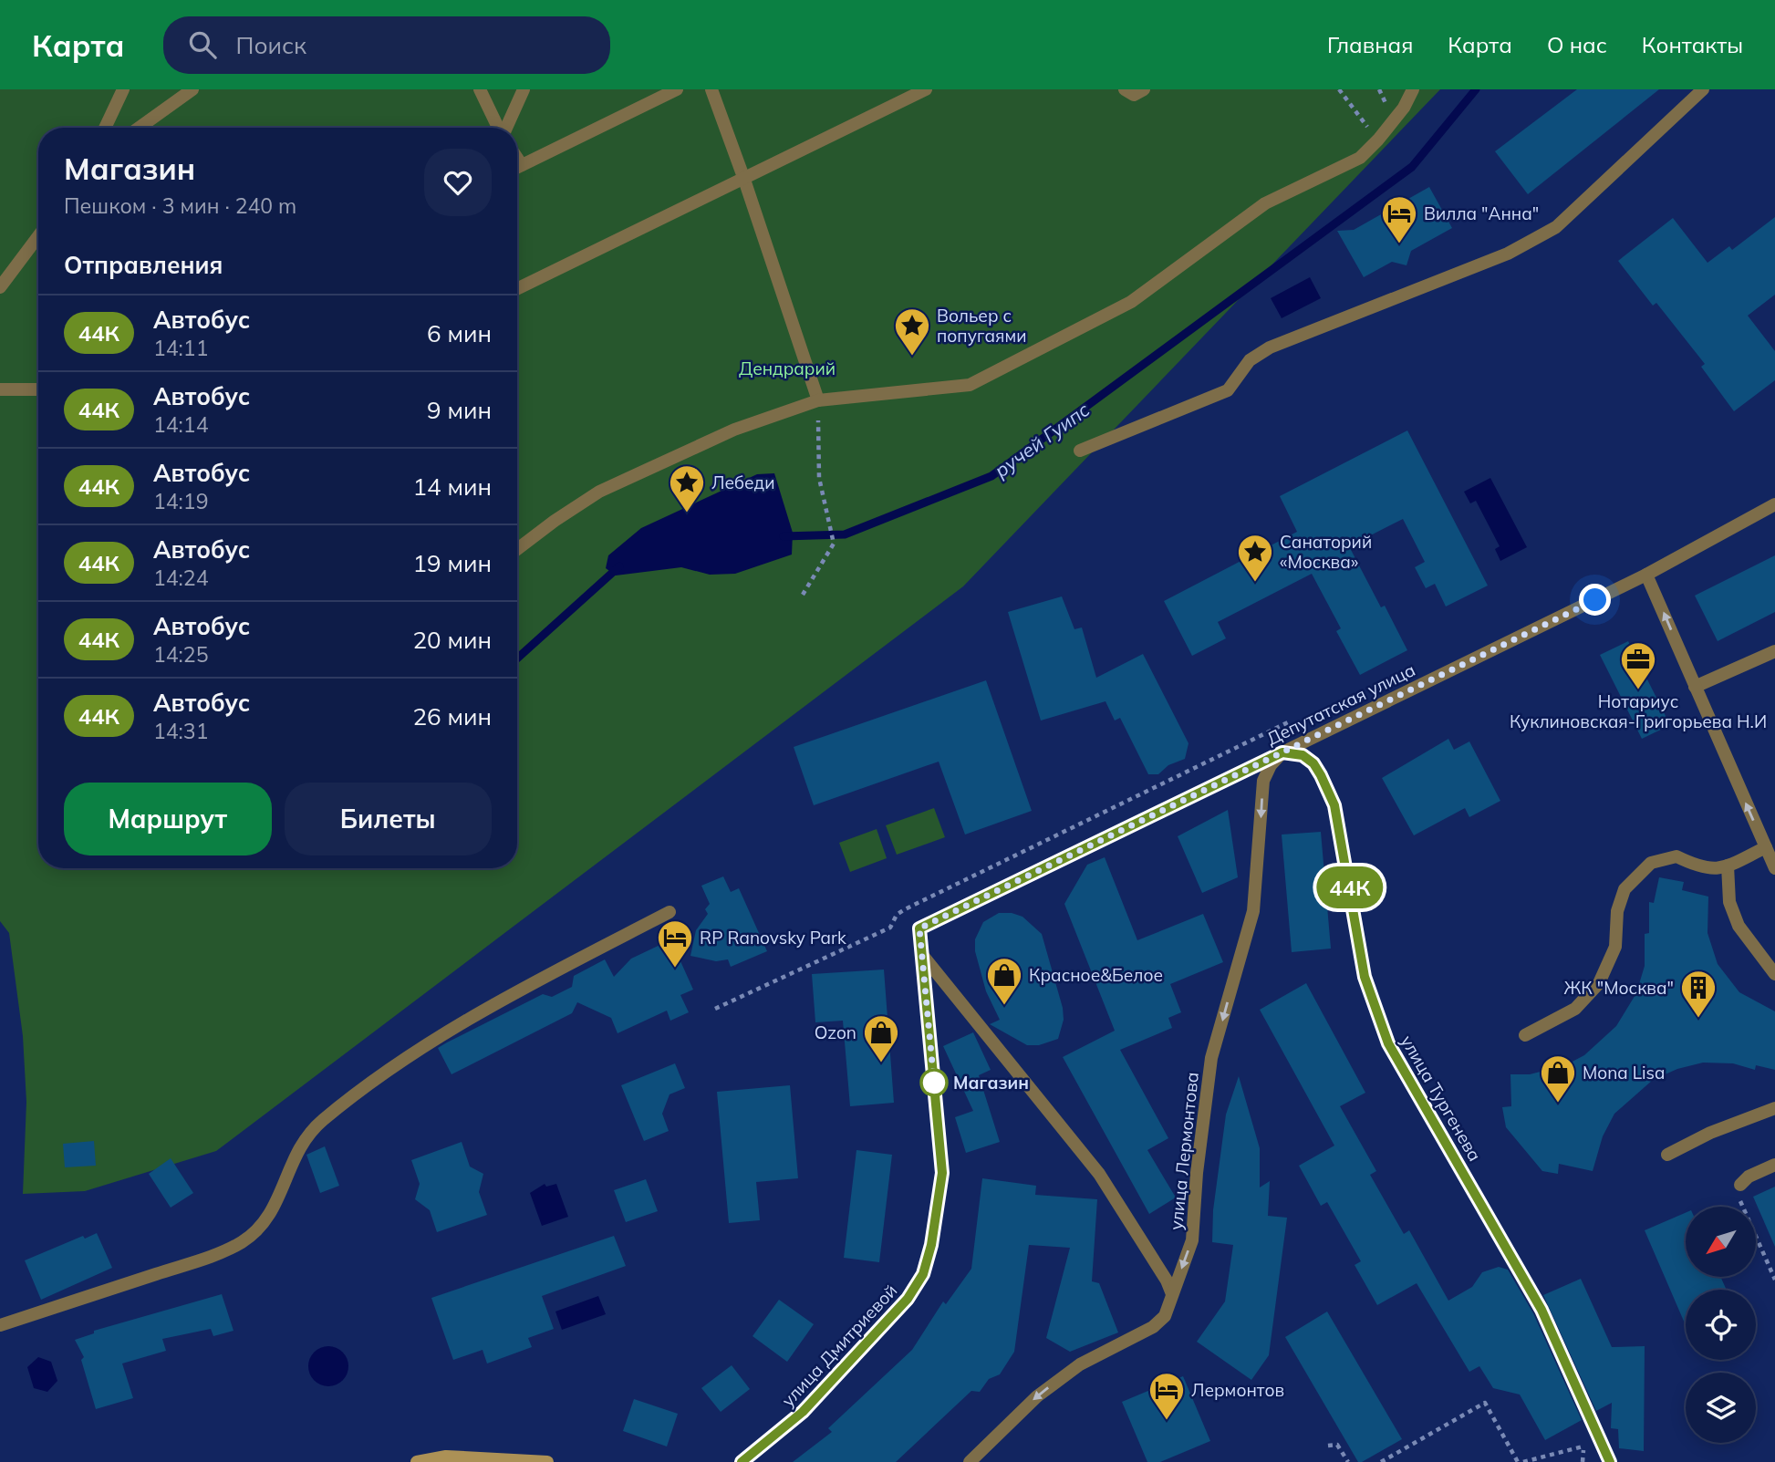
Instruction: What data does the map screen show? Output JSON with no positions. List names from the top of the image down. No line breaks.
{"streets":{"street":["Депутатская улица","улица Тургенева","улица Лермонтова","улица Дмитриевой"]},"crossings":[["Депутатская улица","улица Тургенева"],["Депутатская улица","улица Лермонтова"],["Депутатская улица","улица Дмитриевой"],["улица Тургенева","улица Лермонтова"]],"one_way":["улица Лермонтова"],"water":["ручей Гуипс"],"parks":["Дендрарий"],"places":{"hotel":["Вилла \"Анна\"","RP Ranovsky Park","Лермонтов"],"place":["Вольер с попугаями","Лебеди","Санаторий «Москва»"],"office":["Нотариус Куклиновская-Григорьева Н.И"],"shop":["Красное&Белое","Ozon","Mona Lisa"],"building":["ЖК \"Москва\""],"other":["Магазин"]},"lines":["bus line 44К"],"north":"bottom left","page":{"header":"Карта","search":"Поиск","nav":["Главная","Карта","О нас","Контакты"],"on_map":"44К","heading":[["Магазин","Пешком · 3 мин · 240 m"],"Отправления"],"list":[{"mark":"44К","name":"Автобус","note":"14:11","value":"6 мин"},{"mark":"44К","name":"Автобус","note":"14:14","value":"9 мин"},{"mark":"44К","name":"Автобус","note":"14:19","value":"14 мин"},{"mark":"44К","name":"Автобус","note":"14:24","value":"19 мин"},{"mark":"44К","name":"Автобус","note":"14:25","value":"20 мин"},{"mark":"44К","name":"Автобус","note":"14:31","value":"26 мин"}],"buttons":["Маршрут","Билеты"]}}
